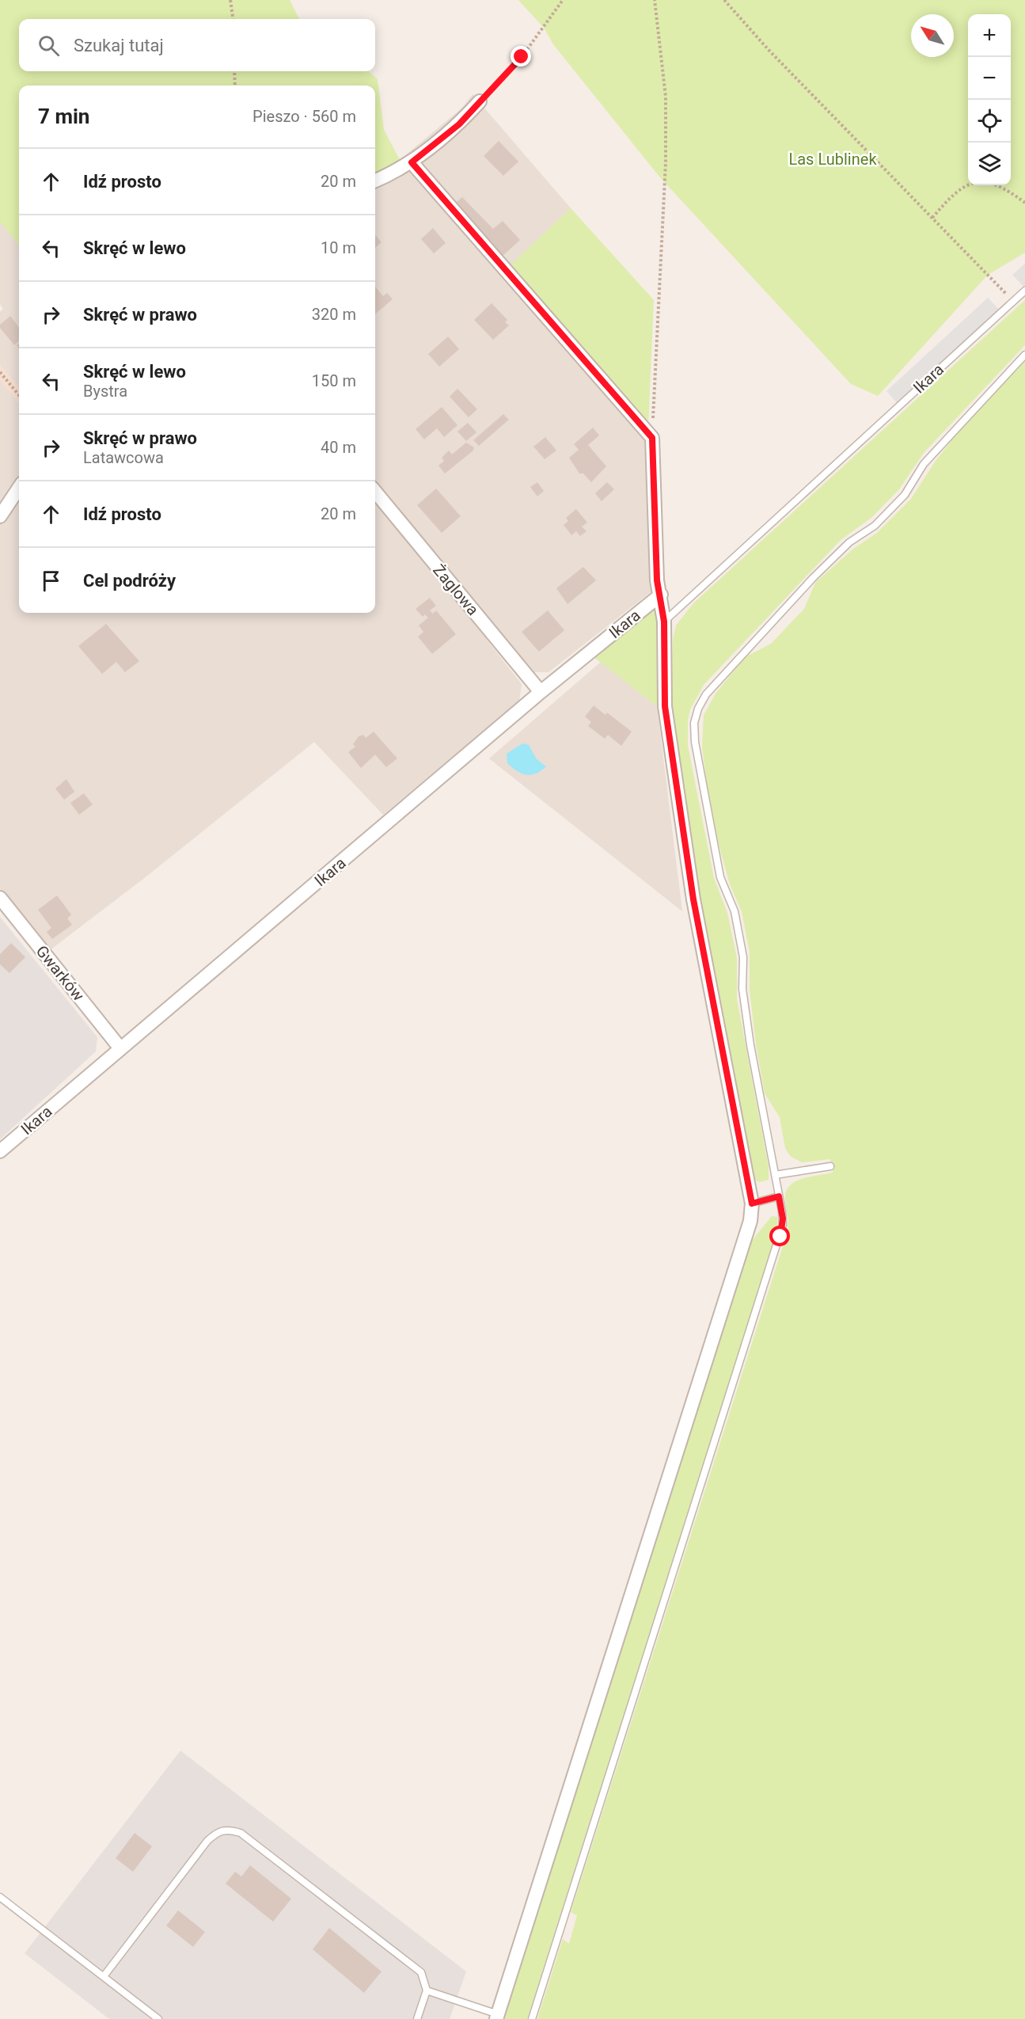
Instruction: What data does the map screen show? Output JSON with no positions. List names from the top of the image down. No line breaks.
{"streets":{"street":["Ikara","Żaglowa","Gwarków"]},"crossings":[["Ikara","Żaglowa"],["Ikara","Gwarków"]],"parks":["Las Lublinek"],"north":"top left","page":{"map_buttons":["+","−"],"search":"Szukaj tutaj","heading":["7 min","Pieszo · 560 m"],"list":[["Idź prosto","20 m"],["Skręć w lewo","10 m"],["Skręć w prawo","320 m"],["Skręć w lewo","Bystra","150 m"],["Skręć w prawo","Latawcowa","40 m"],["Idź prosto","20 m"],"Cel podróży"]}}
